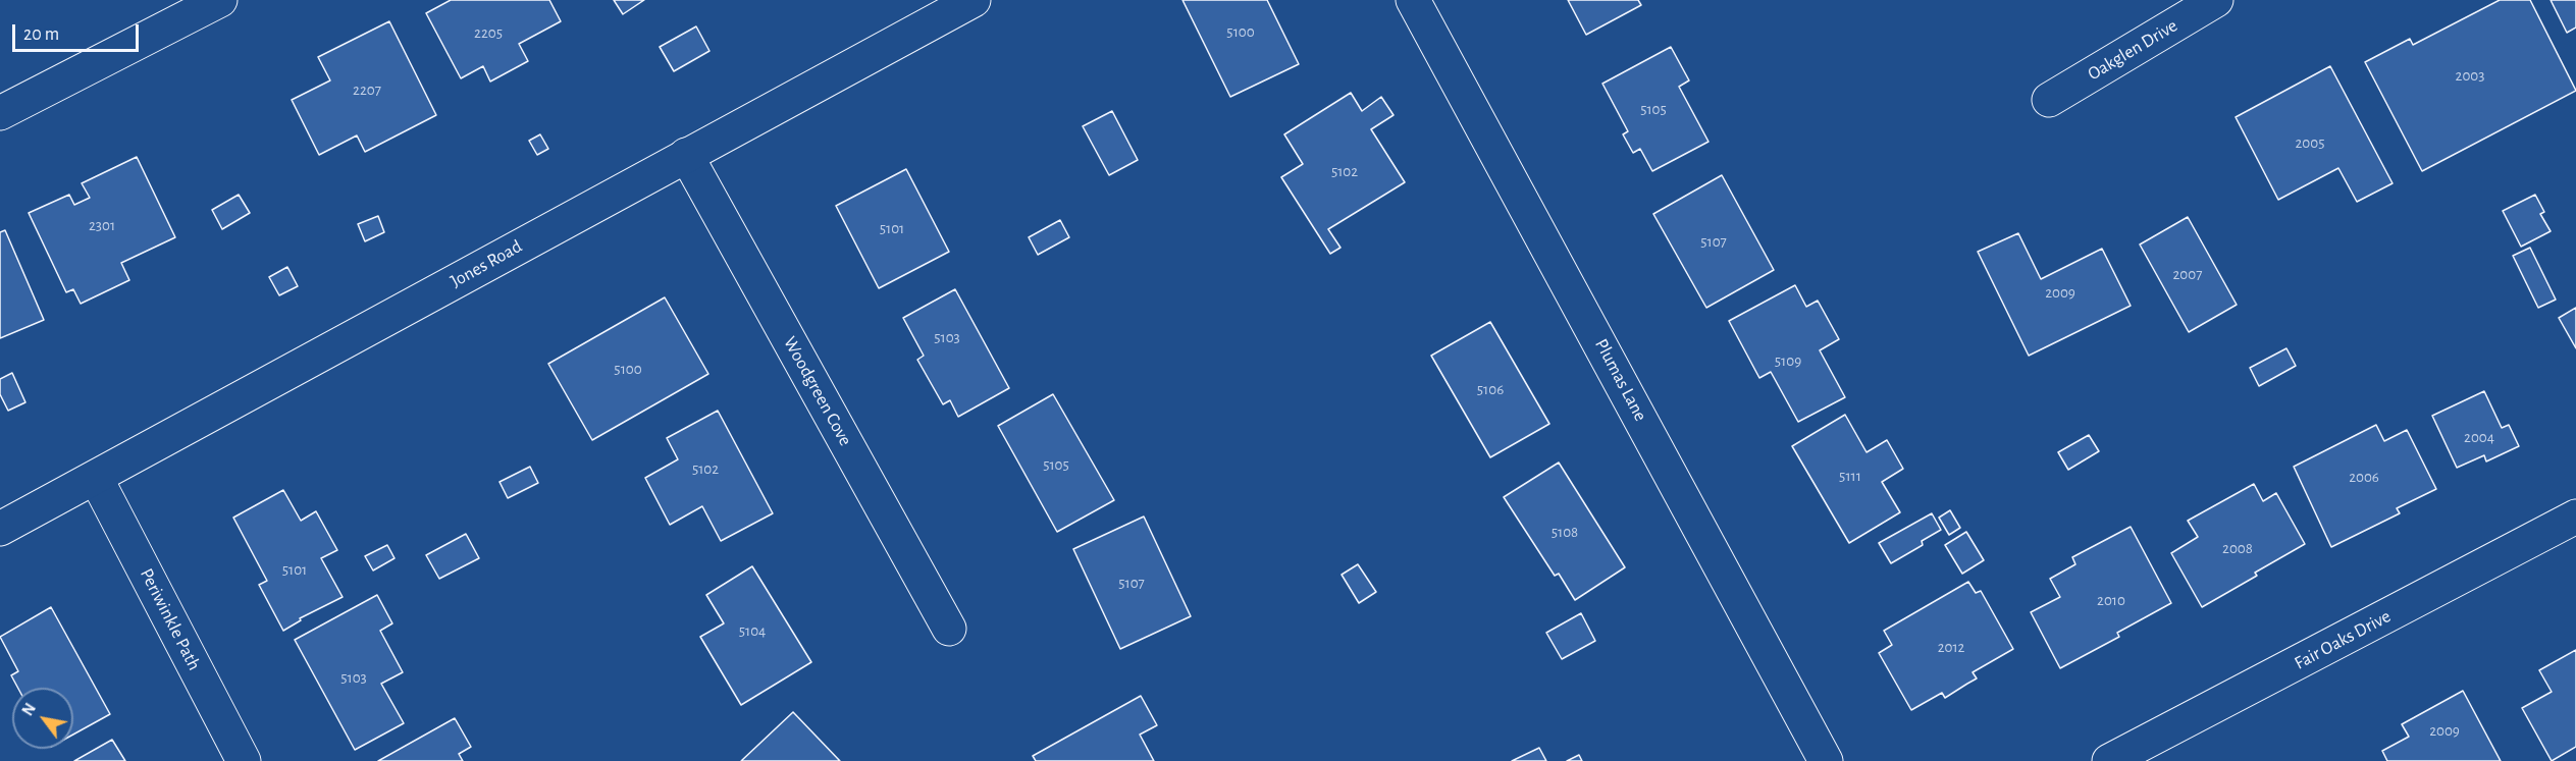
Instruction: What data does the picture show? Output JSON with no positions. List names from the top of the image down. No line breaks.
{"streets":{"street":["Oakglen Drive","Jones Road","Plumas Lane","Woodgreen Cove","Periwinkle Path","Fair Oaks Drive"]},"crossings":[["Jones Road","Woodgreen Cove"],["Jones Road","Periwinkle Path"]],"house_numbers":["5100","2205","2003","2207","5105","2005","5102","2301","5101","5107","2007","2009","5103","5109","5100","5106","2004","5105","5102","5111","2006","5108","2008","5101","5107","2010","5104","2012","5103","2009"],"scale_bar":"20 m","north":"top left"}
